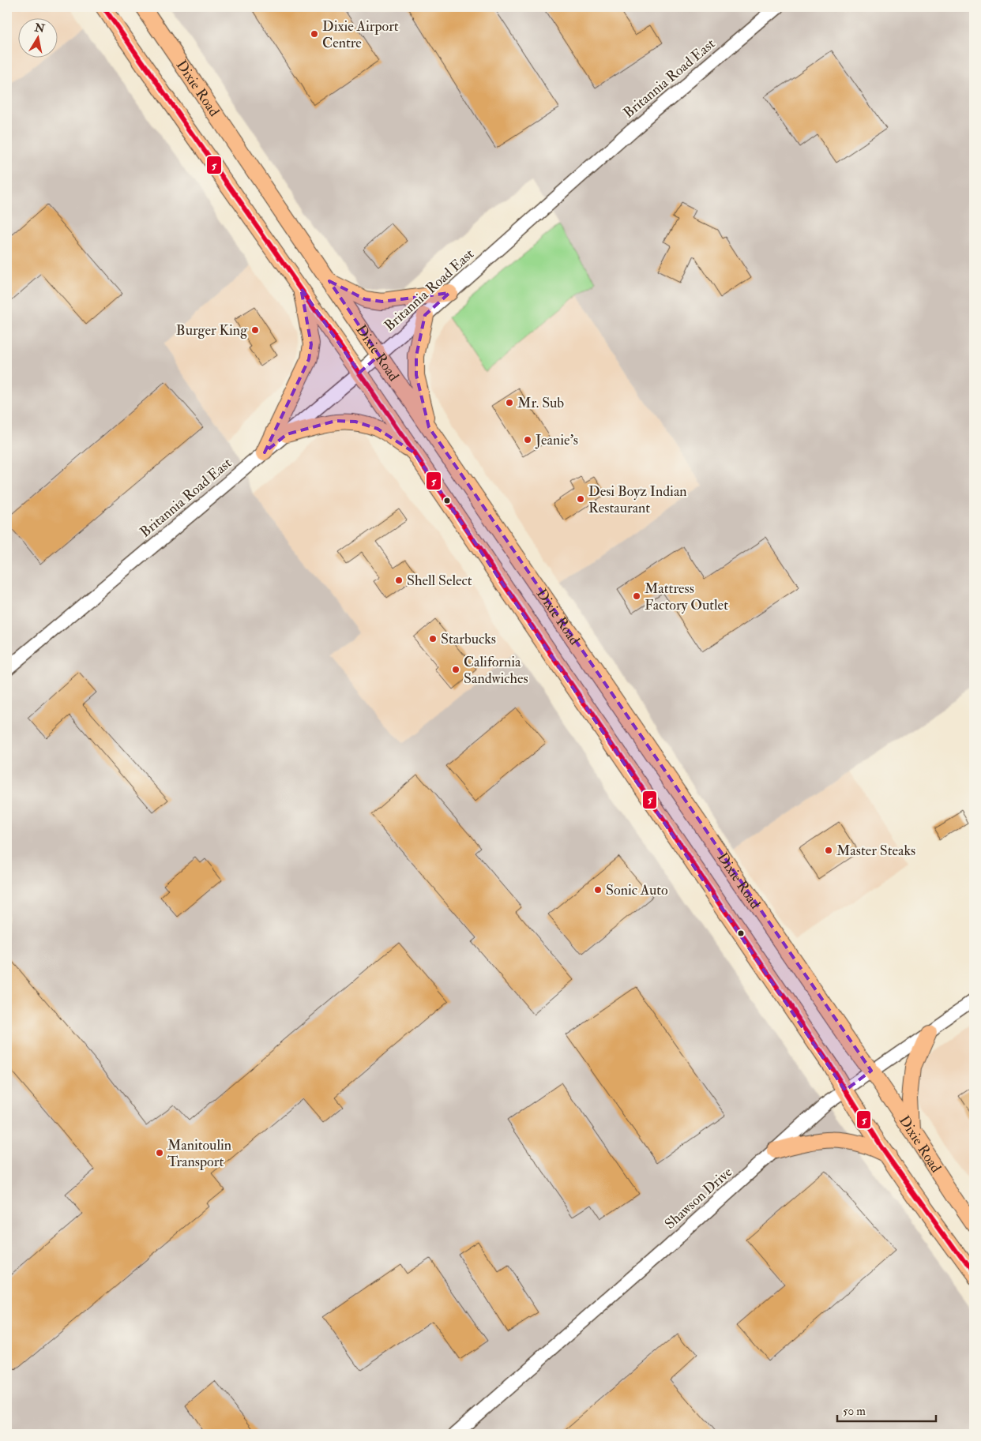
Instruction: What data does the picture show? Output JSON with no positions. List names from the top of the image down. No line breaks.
{"streets":{"main road":["Dixie Road"],"street":["Britannia Road East","Shawson Drive"]},"crossings":[["Britannia Road East","Dixie Road"],["Dixie Road","Shawson Drive"]],"places":["Dixie Airport Centre","Burger King","Mr. Sub","Jeanie's","Desi Boyz Indian Restaurant","Shell Select","Mattress Factory Outlet","Starbucks","California Sandwiches","Master Steaks","Sonic Auto","Manitoulin Transport"],"lines":["transit line 5"],"scale_bar":"50 m","north":"top"}
